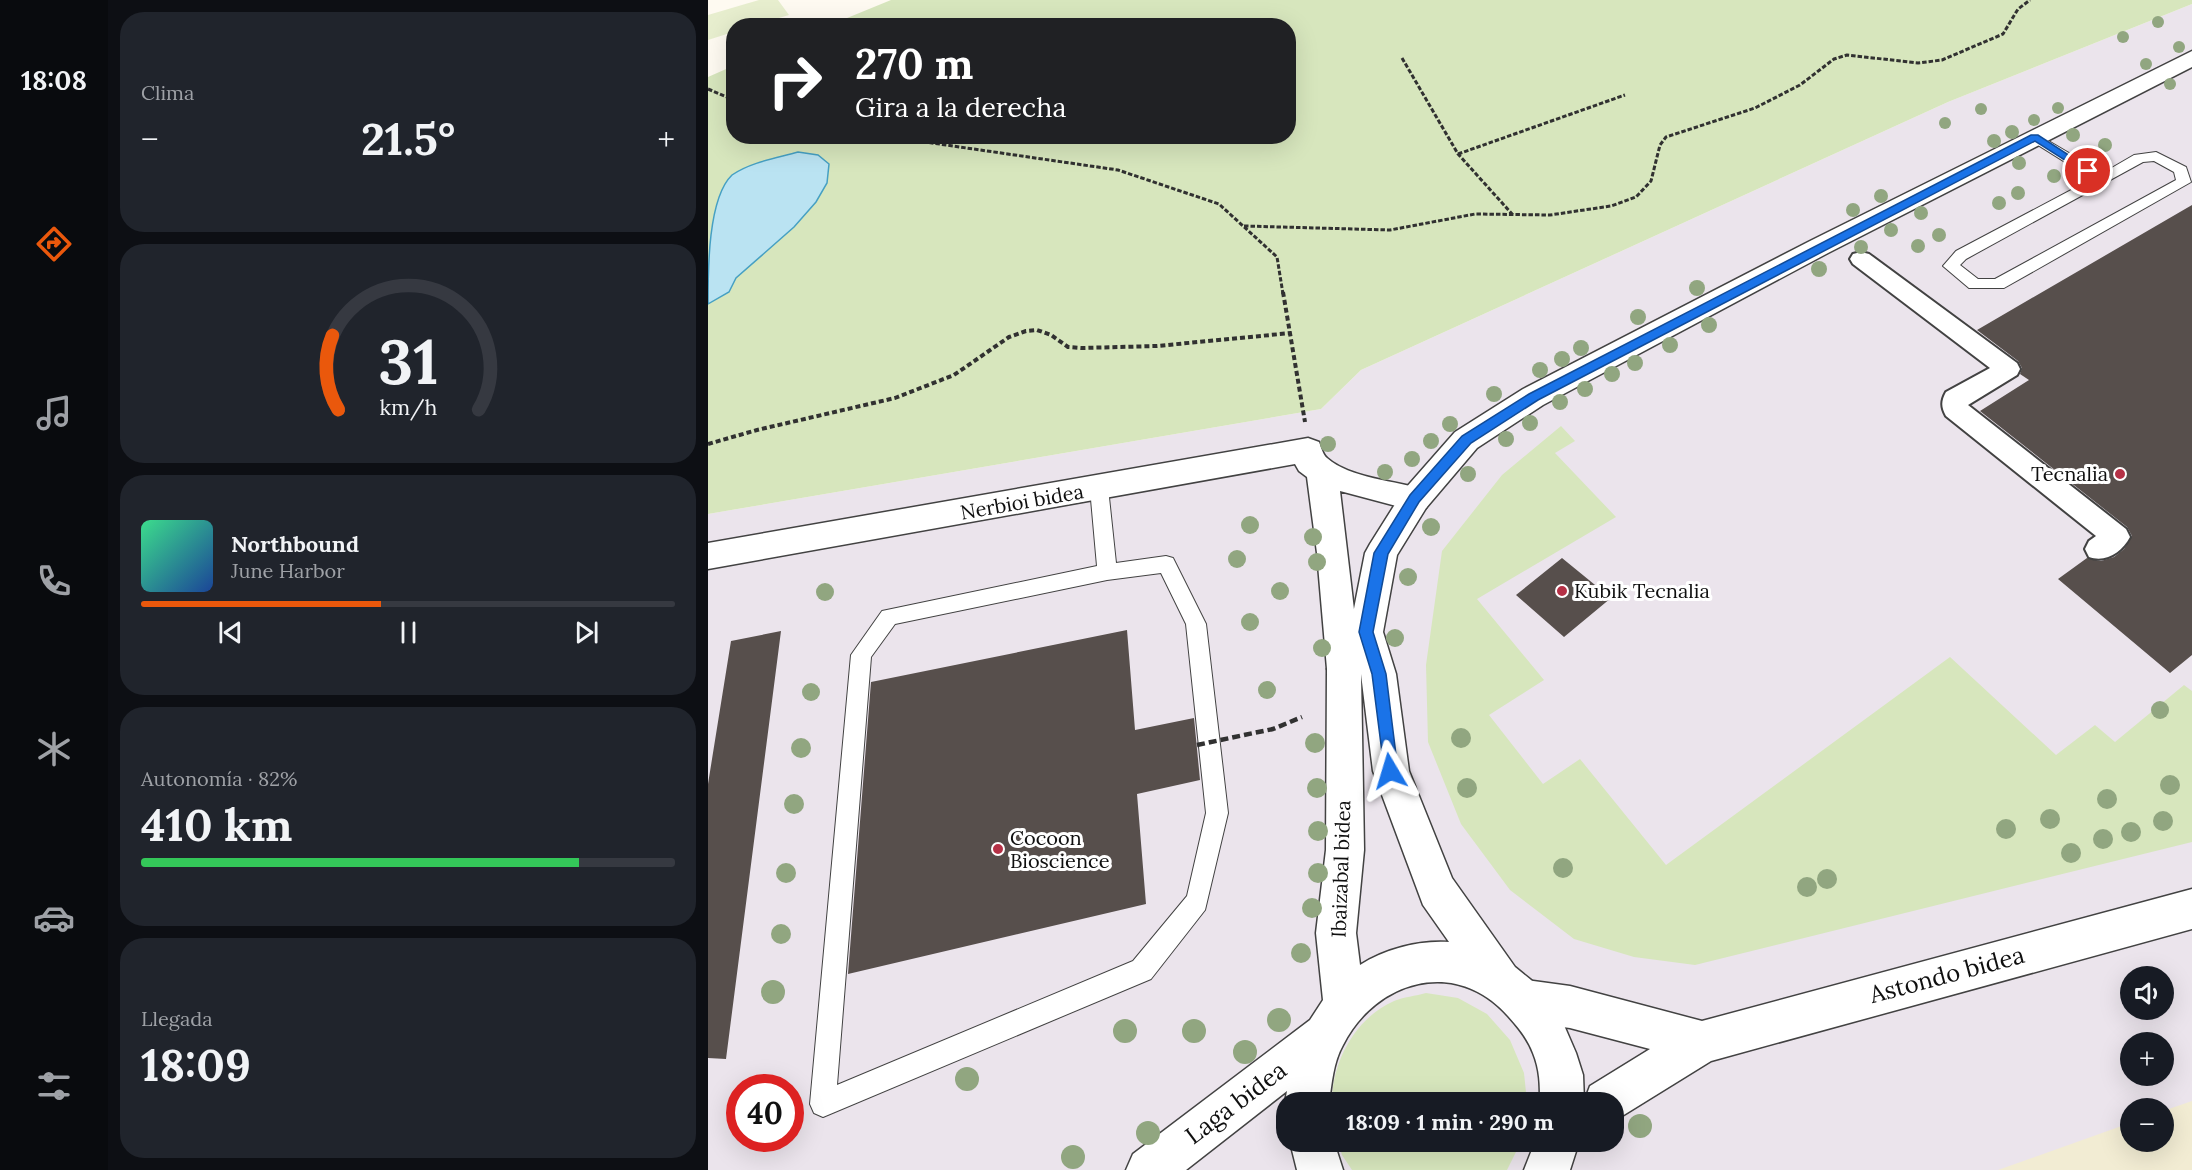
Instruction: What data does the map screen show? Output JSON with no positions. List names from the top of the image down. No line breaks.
{"streets":{"street":["Nerbioi bidea","Ibaizabal bidea","Astondo bidea","Laga bidea"]},"crossings":[["Nerbioi bidea","Ibaizabal bidea"],["Ibaizabal bidea","Laga bidea"]],"places":["Tecnalia","Kubik Tecnalia","Cocoon Bioscience"],"page":{"tabs":"18:08","tile":["Clima",["Autonomía · 82%","410 km"],["Llegada","18:09"]],"turn":["270 m","Gira a la derecha"],"heat":["−","21.5°","+"],"song":["Northbound","June Harbor"],"map_buttons":["+","−"],"limit":"40","trip":"18:09 · 1 min · 290 m","gauge":["31","km/h"]}}
